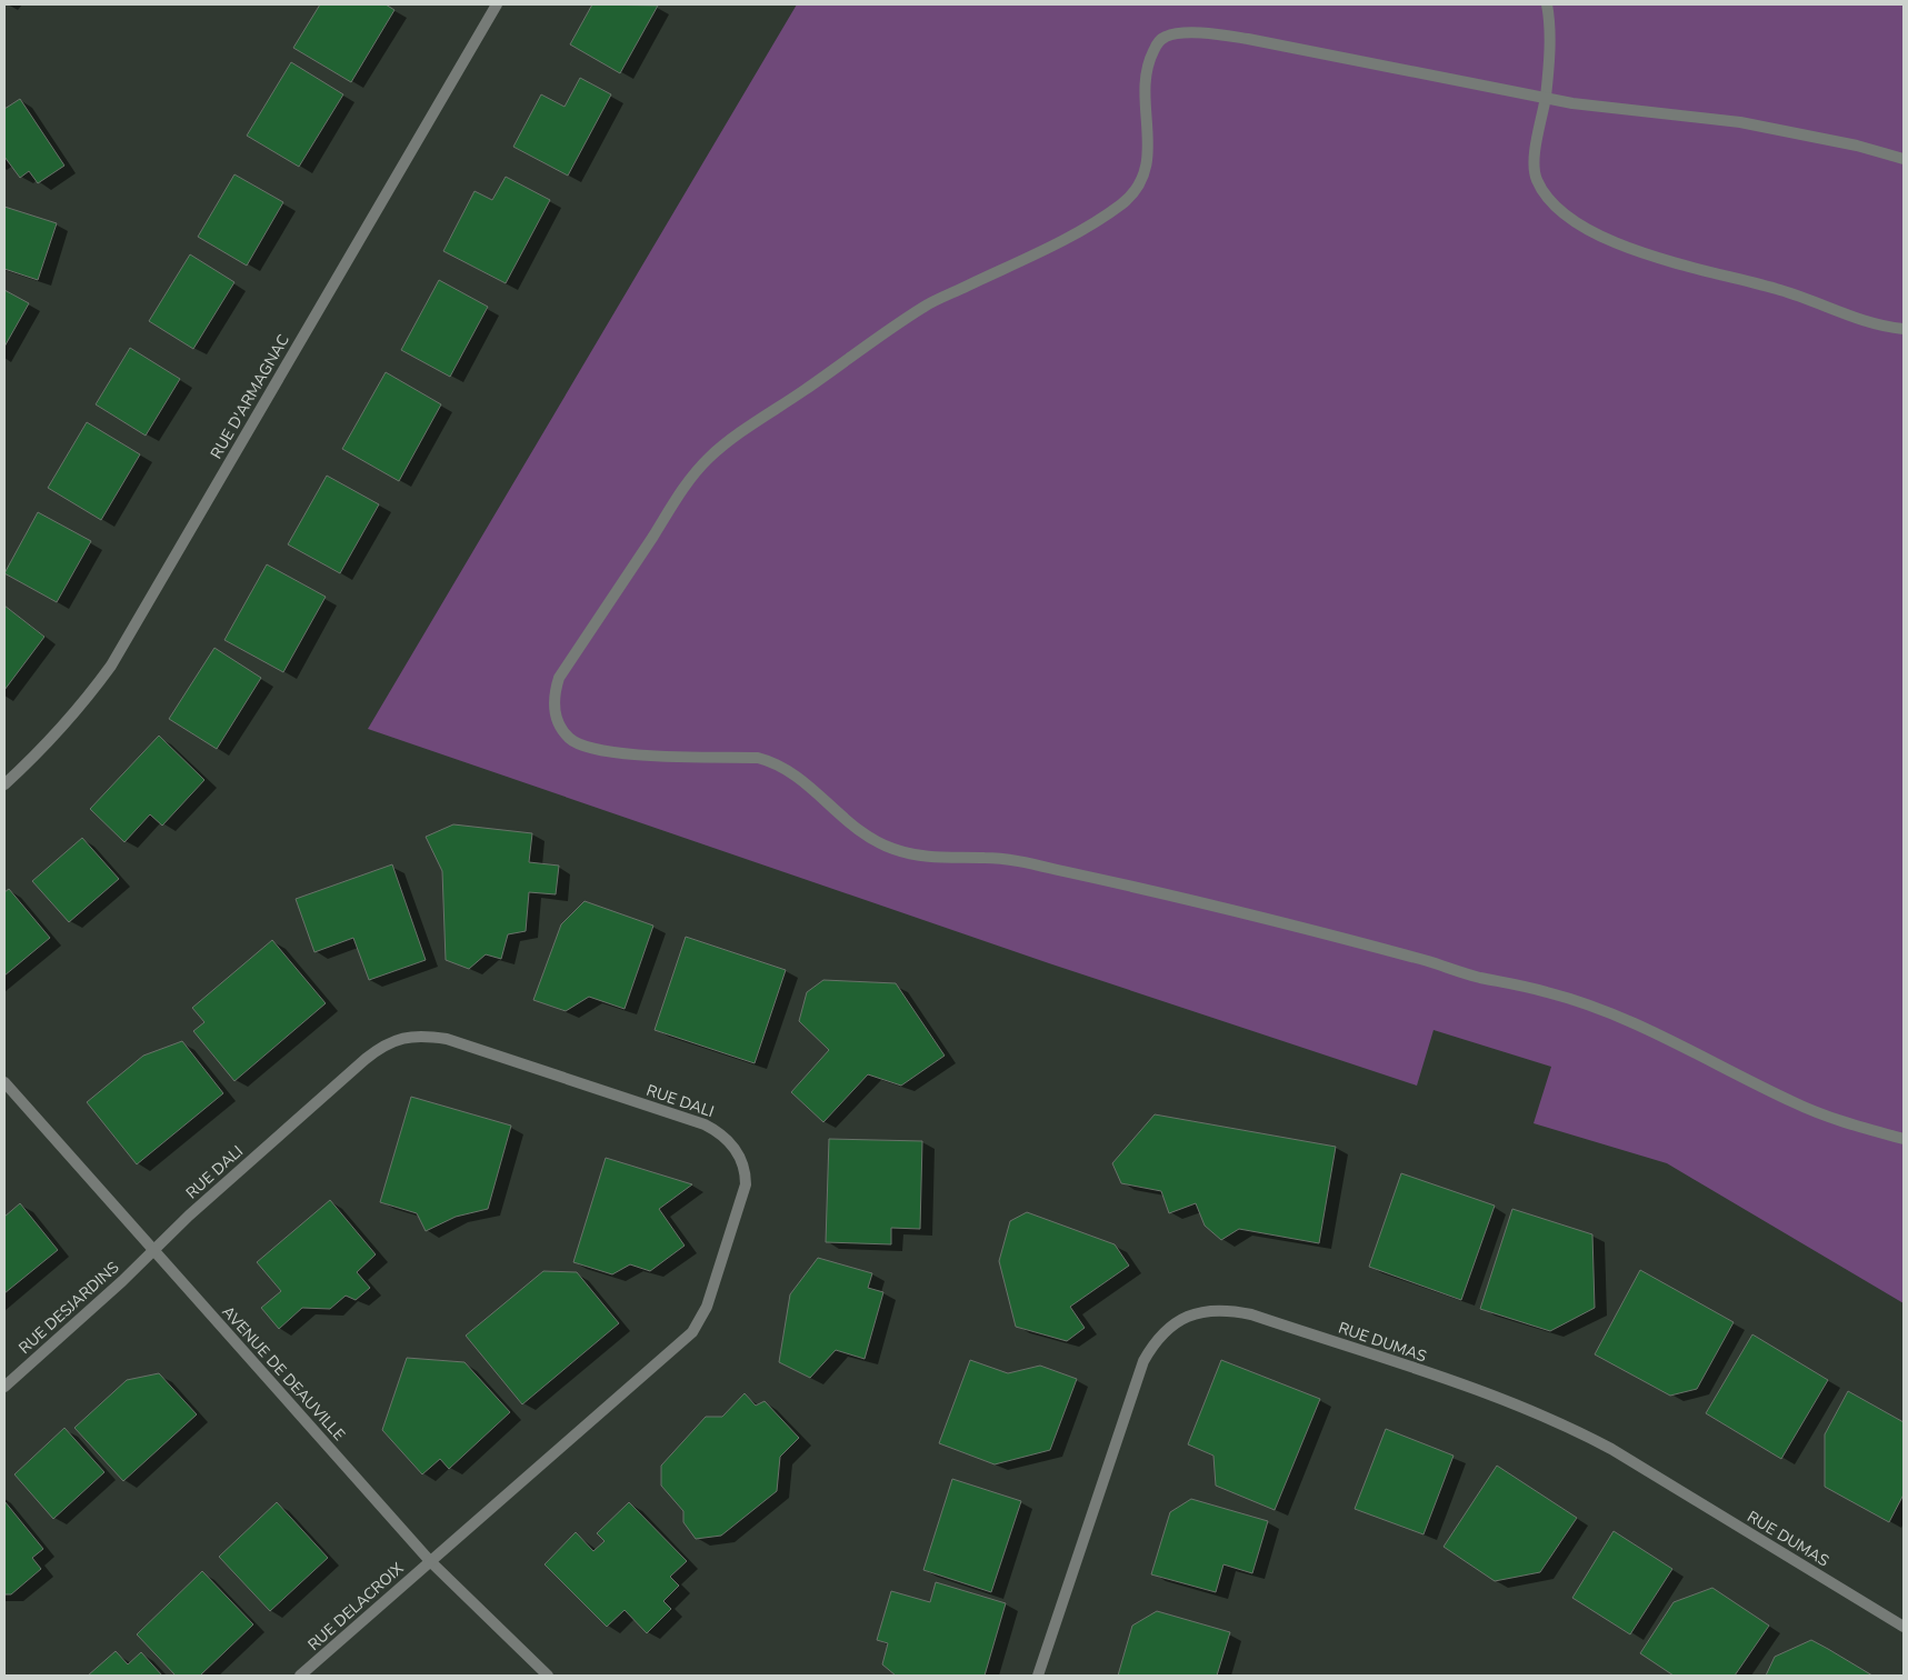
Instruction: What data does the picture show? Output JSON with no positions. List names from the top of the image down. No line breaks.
{"streets":{"street":["RUE D'ARMAGNAC","RUE DALI","RUE DESJARDINS","RUE DUMAS","AVENUE DE DEAUVILLE","RUE DELACROIX"]},"crossings":[["RUE DALI","RUE DESJARDINS"],["RUE DALI","AVENUE DE DEAUVILLE"],["RUE DALI","RUE DELACROIX"],["RUE DESJARDINS","AVENUE DE DEAUVILLE"],["AVENUE DE DEAUVILLE","RUE DELACROIX"]]}
